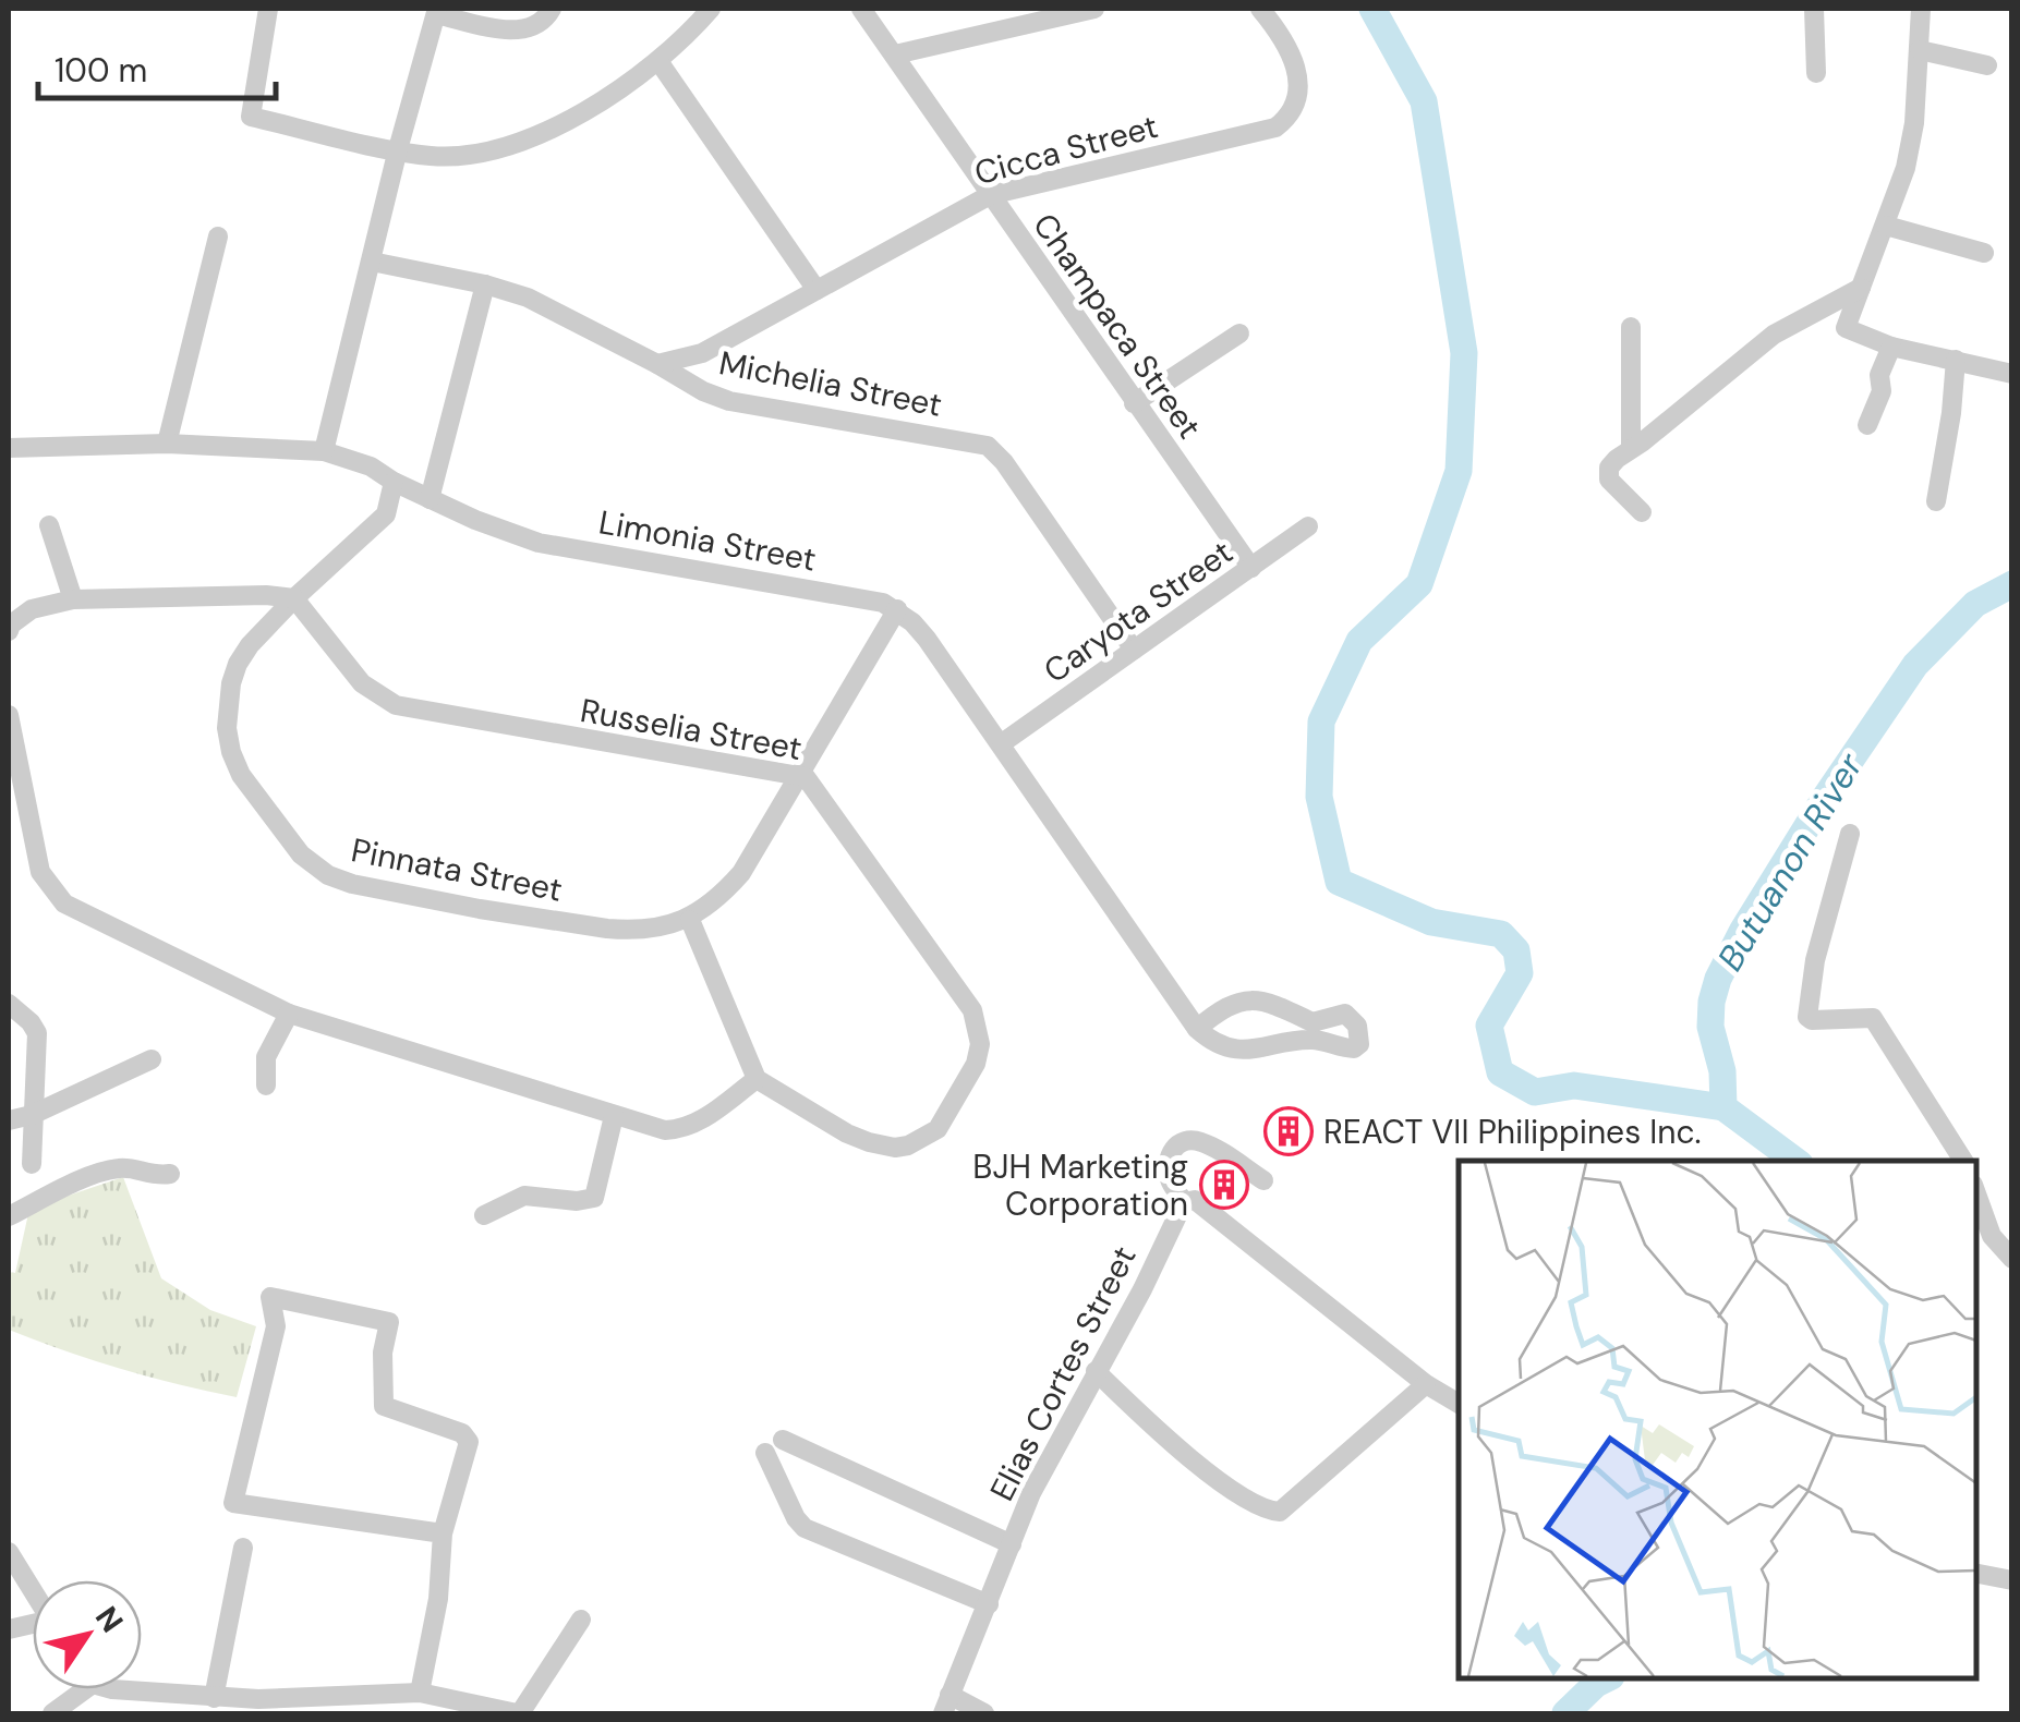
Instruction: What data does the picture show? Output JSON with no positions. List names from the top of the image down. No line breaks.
{"streets":{"street":["Cicca Street","Champaca Street","Michelia Street","Limonia Street","Caryota Street","Russelia Street","Pinnata Street","Elias Cortes Street"]},"crossings":[["Cicca Street","Champaca Street"],["Cicca Street","Michelia Street"],["Champaca Street","Caryota Street"],["Michelia Street","Caryota Street"],["Limonia Street","Caryota Street"],["Limonia Street","Pinnata Street"],["Russelia Street","Pinnata Street"]],"water":["Butuanon River"],"places":{"building":["REACT VII Philippines Inc.","BJH Marketing Corporation"]},"scale_bar":"100 m","north":"top right"}
